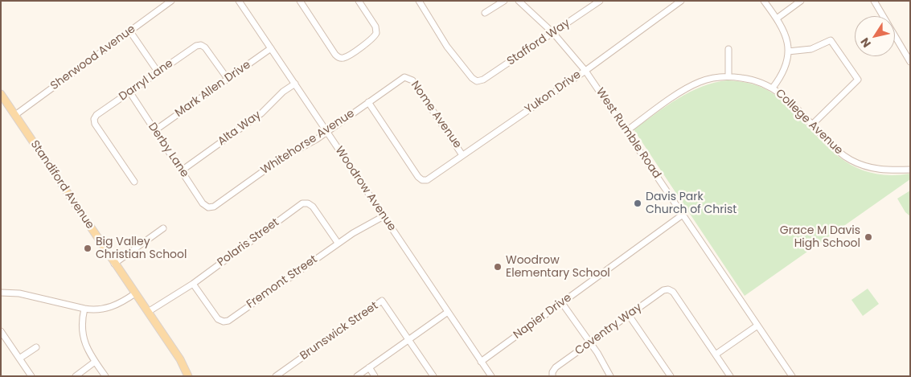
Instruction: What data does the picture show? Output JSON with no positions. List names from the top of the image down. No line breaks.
{"streets":{"main road":["Standiford Avenue"],"street":["Stafford Way","Sherwood Avenue","Darryl Lane","Mark Allen Drive","Yukon Drive","Nome Avenue","College Avenue","Alta Way","West Rumble Road","Whitehorse Avenue","Derby Lane","Woodrow Avenue","Polaris Street","Fremont Street","Napier Drive","Coventry Way","Brunswick Street"]},"crossings":[["Stafford Way","West Rumble Road"],["Sherwood Avenue","Standiford Avenue"],["Darryl Lane","Mark Allen Drive"],["Darryl Lane","Derby Lane"],["Mark Allen Drive","Derby Lane"],["Mark Allen Drive","Woodrow Avenue"],["Yukon Drive","Nome Avenue"],["Yukon Drive","West Rumble Road"],["Yukon Drive","Whitehorse Avenue"],["Nome Avenue","Whitehorse Avenue"],["College Avenue","West Rumble Road"],["Alta Way","Derby Lane"],["Alta Way","Woodrow Avenue"],["West Rumble Road","Napier Drive"],["Whitehorse Avenue","Derby Lane"],["Whitehorse Avenue","Woodrow Avenue"],["Standiford Avenue","Polaris Street"],["Woodrow Avenue","Fremont Street"],["Woodrow Avenue","Napier Drive"],["Polaris Street","Fremont Street"]],"places":["Davis Park Church of Christ","Grace M Davis High School","Big Valley Christian School","Woodrow Elementary School"],"north":"bottom left"}
